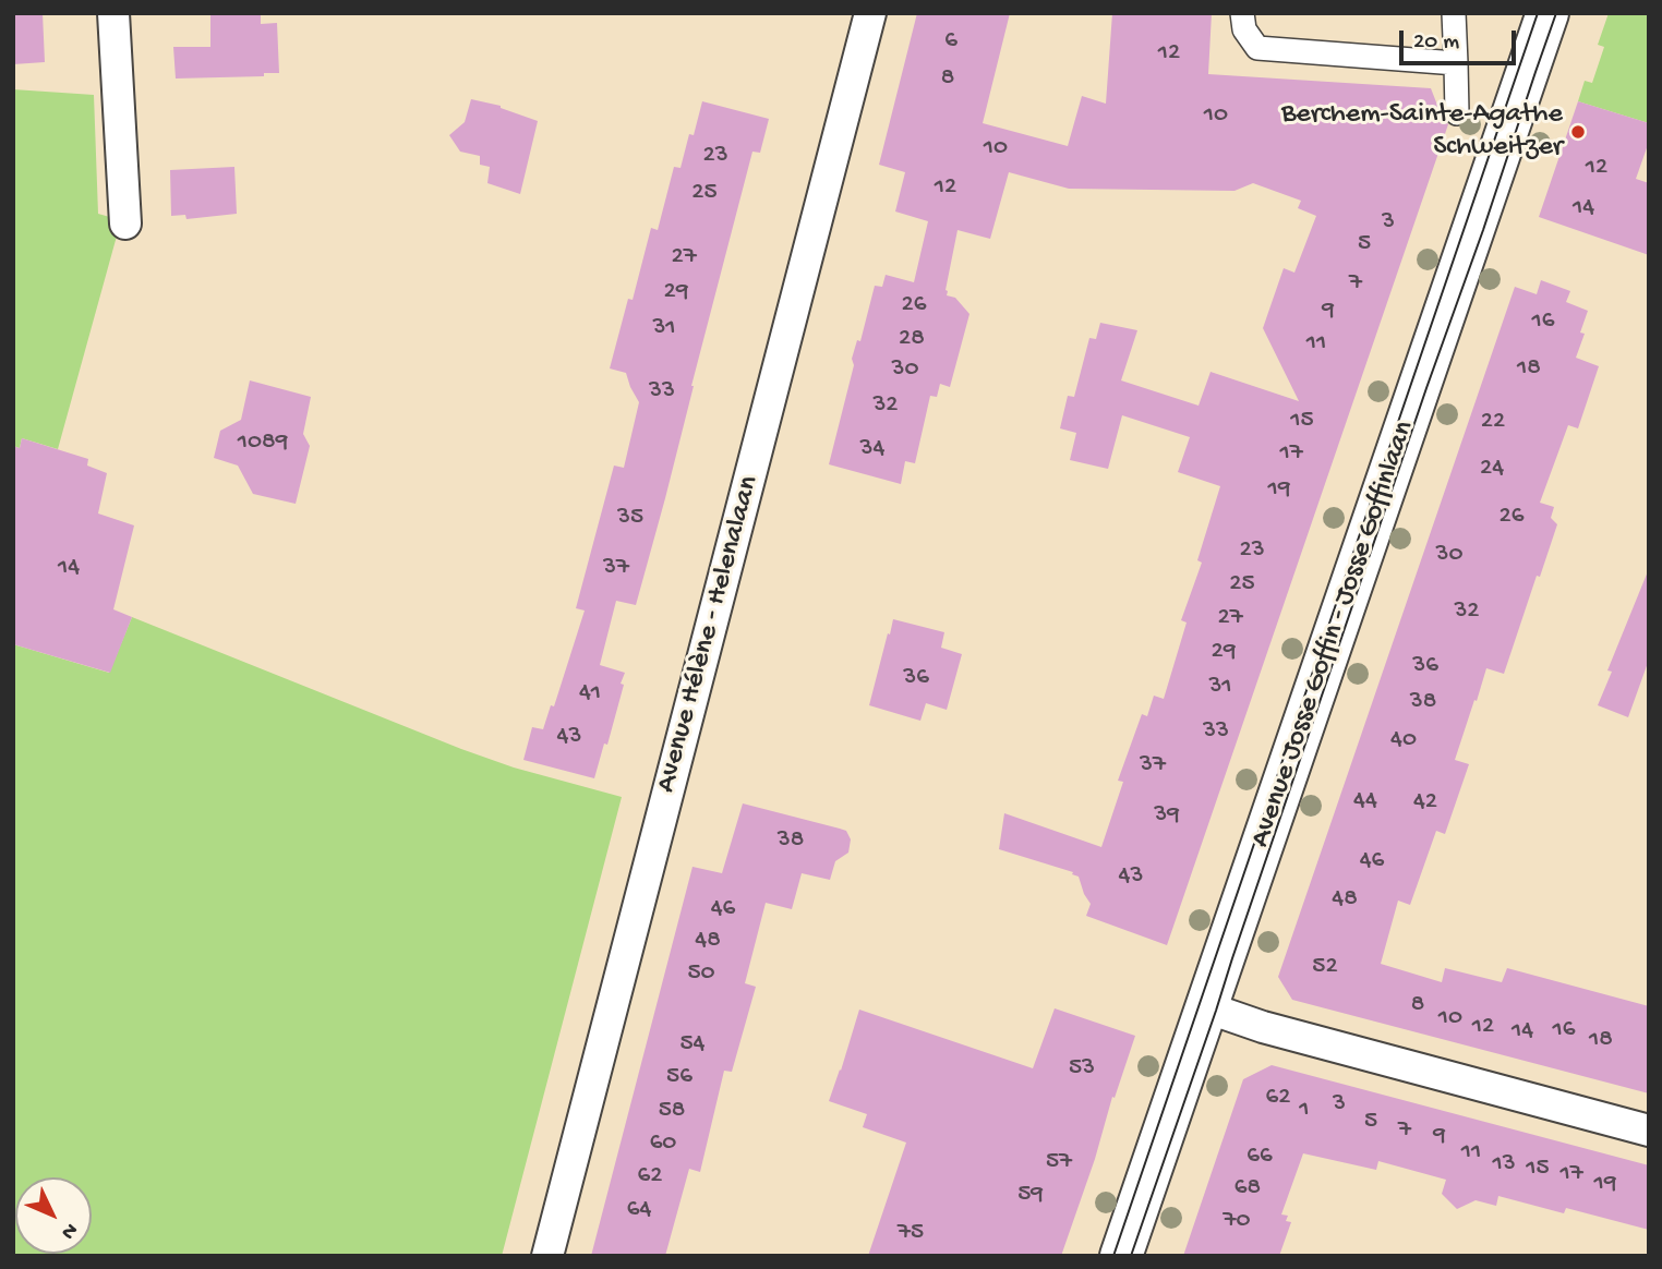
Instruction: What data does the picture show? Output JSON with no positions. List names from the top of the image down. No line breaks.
{"streets":{"main road":["Avenue Josse Goffin - Josse Goffinlaan"],"street":["Avenue Hélène - Helenalaan"]},"places":["Berchem-Sainte-Agathe Schweitzer"],"house_numbers":["6","12","8","10","10","23","12","12","25","14","3","5","27","7","29","26","9","16","31","28","11","18","30","33","32","15","22","1089","34","17","24","19","26","35","23","30","14","37","25","32","27","29","36","36","31","41","38","33","43","40","37","44","42","39","38","46","43","48","46","48","52","50","8","10","12","16","14","18","54","53","56","62","3","1","58","5","7","9","60","11","66","57","13","15","17","62","19","68","59","64","70","75"],"scale_bar":"20 m","north":"bottom right"}
